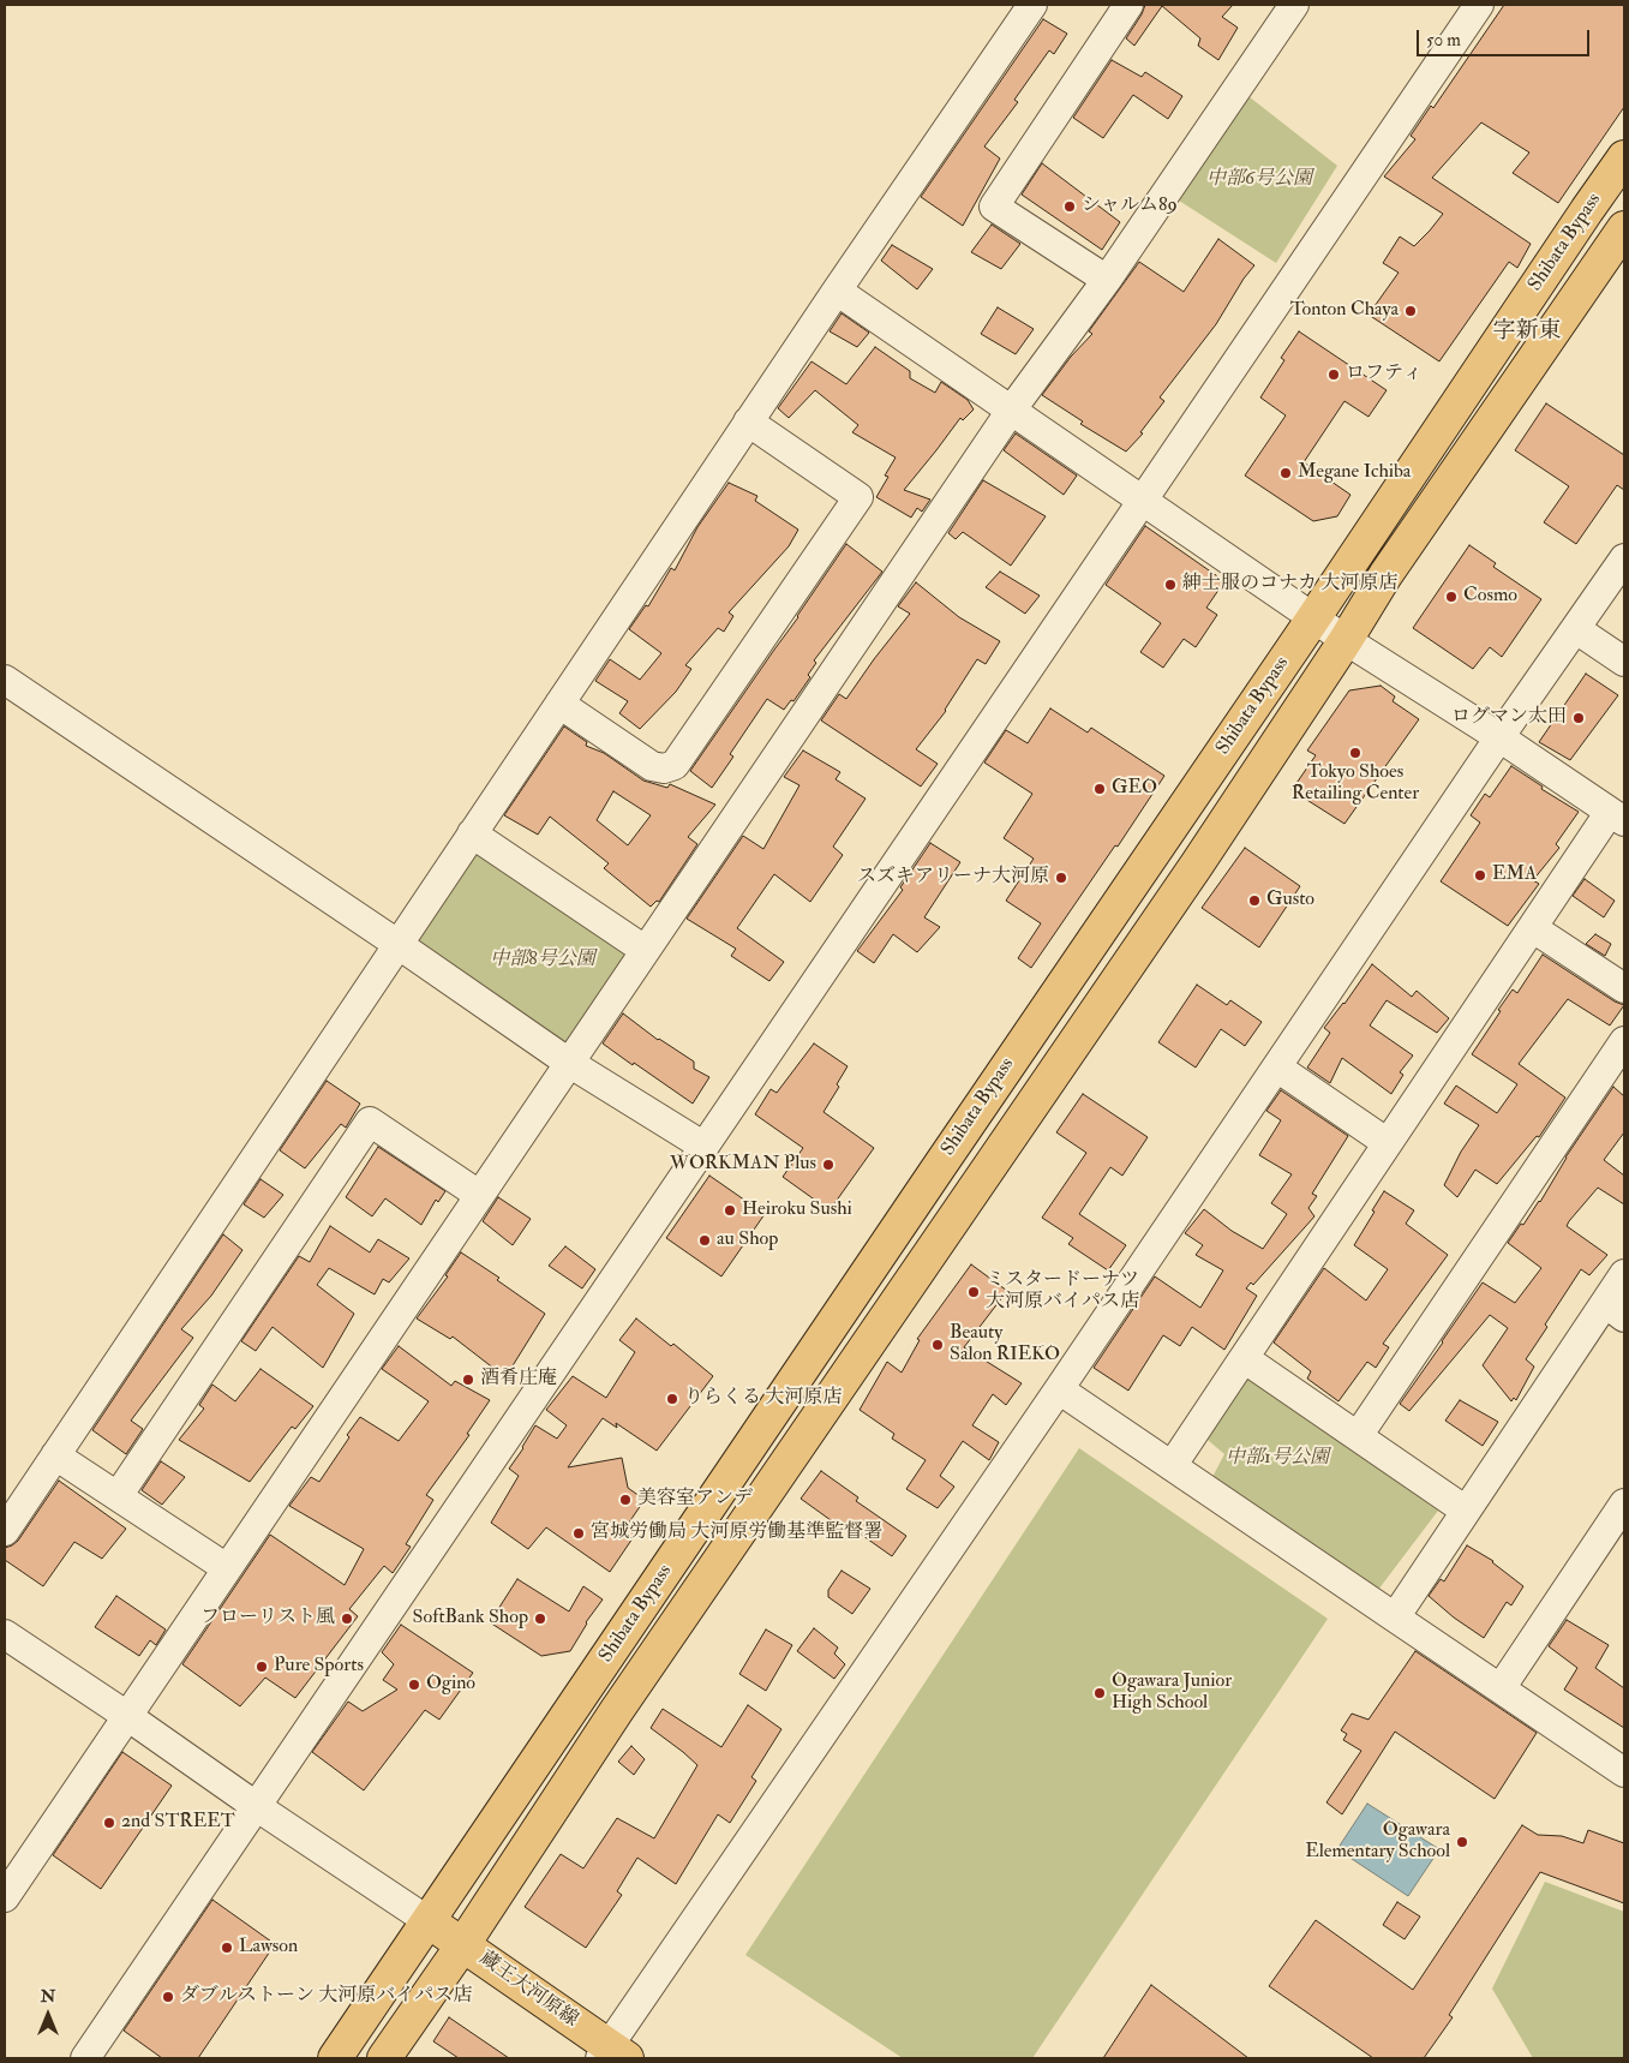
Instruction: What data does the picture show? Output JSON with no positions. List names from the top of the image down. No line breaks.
{"streets":{"main road":["Shibata Bypass","蔵王大河原線"]},"crossings":[["Shibata Bypass","蔵王大河原線"]],"districts":["字新東"],"parks":["中部6号公園","中部8号公園","中部1号公園"],"places":["シャルム89","Tonton Chaya","ロフティ","Megane Ichiba","紳士服のコナカ 大河原店","Cosmo","ログマン太田","Tokyo Shoes Retailing Center","GEO","EMA","スズキアリーナ大河原","Gusto","WORKMAN Plus","Heiroku Sushi","au Shop","ミスタードーナツ 大河原バイパス店","Beauty Salon RIEKO","酒肴庄庵","りらくる 大河原店","美容室アンデ","宮城労働局 大河原労働基準監督署","フローリスト風","SoftBank Shop","Pure Sports","Ogino","Ogawara Junior High School","2nd STREET","Ogawara Elementary School","Lawson","ダブルストーン 大河原バイパス店"],"scale_bar":"50 m","north":"top"}
